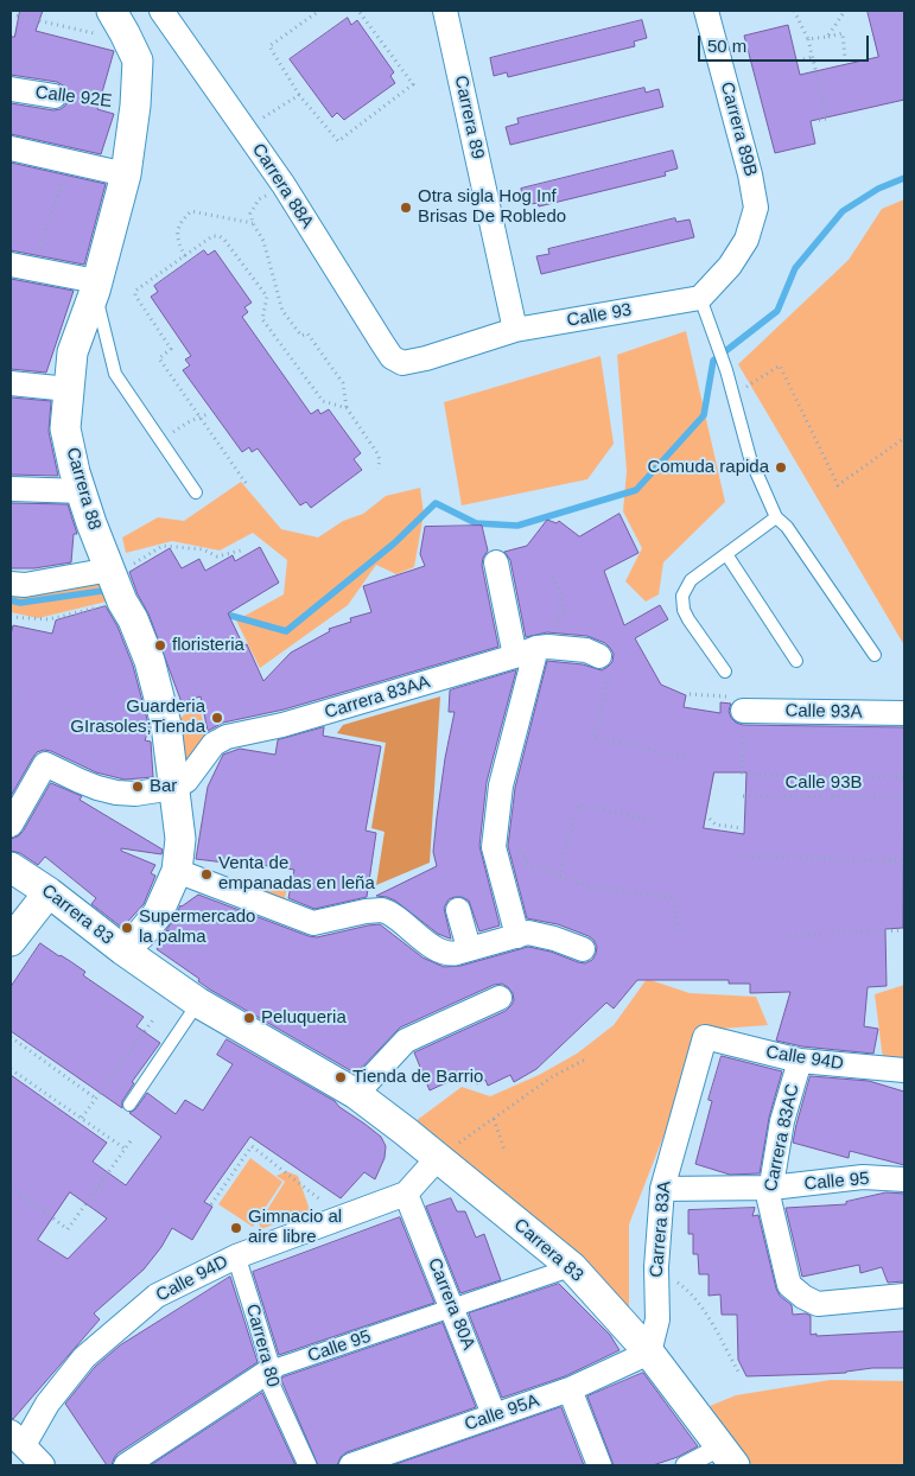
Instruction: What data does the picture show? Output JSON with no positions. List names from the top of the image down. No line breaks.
{"streets":{"street":["Calle 92E","Carrera 89","Carrera 89B","Carrera 88A","Calle 93","Carrera 88","Carrera 83AA","Calle 93A","Carrera 83","Calle 94D","Carrera 83AC","Calle 95","Carrera 83A","Carrera 80A","Carrera 80","Calle 95A"],"path":["Calle 93B"]},"crossings":[["Calle 92E","Carrera 88"],["Carrera 89","Calle 93"],["Carrera 89B","Calle 93"],["Carrera 88A","Calle 93"],["Carrera 88","Carrera 83AA"],["Carrera 88","Carrera 83"],["Carrera 83","Calle 94D"],["Carrera 83","Calle 95"],["Carrera 83","Carrera 83A"],["Carrera 83","Calle 95A"],["Calle 94D","Carrera 83AC"],["Calle 94D","Carrera 83A"],["Calle 94D","Carrera 80A"],["Calle 94D","Carrera 80"],["Carrera 83AC","Calle 95"],["Calle 95","Carrera 83A"],["Calle 95","Carrera 80A"],["Calle 95","Carrera 80"],["Carrera 83A","Calle 95A"],["Carrera 80A","Calle 95A"]],"places":["Otra sigla Hog Inf Brisas De Robledo","Comuda rapida","floristeria","Guarderia GIrasoles;Tienda","Bar","Venta de empanadas en leña","Supermercado la palma","Peluqueria","Tienda de Barrio","Gimnacio al aire libre"],"scale_bar":"50 m"}
